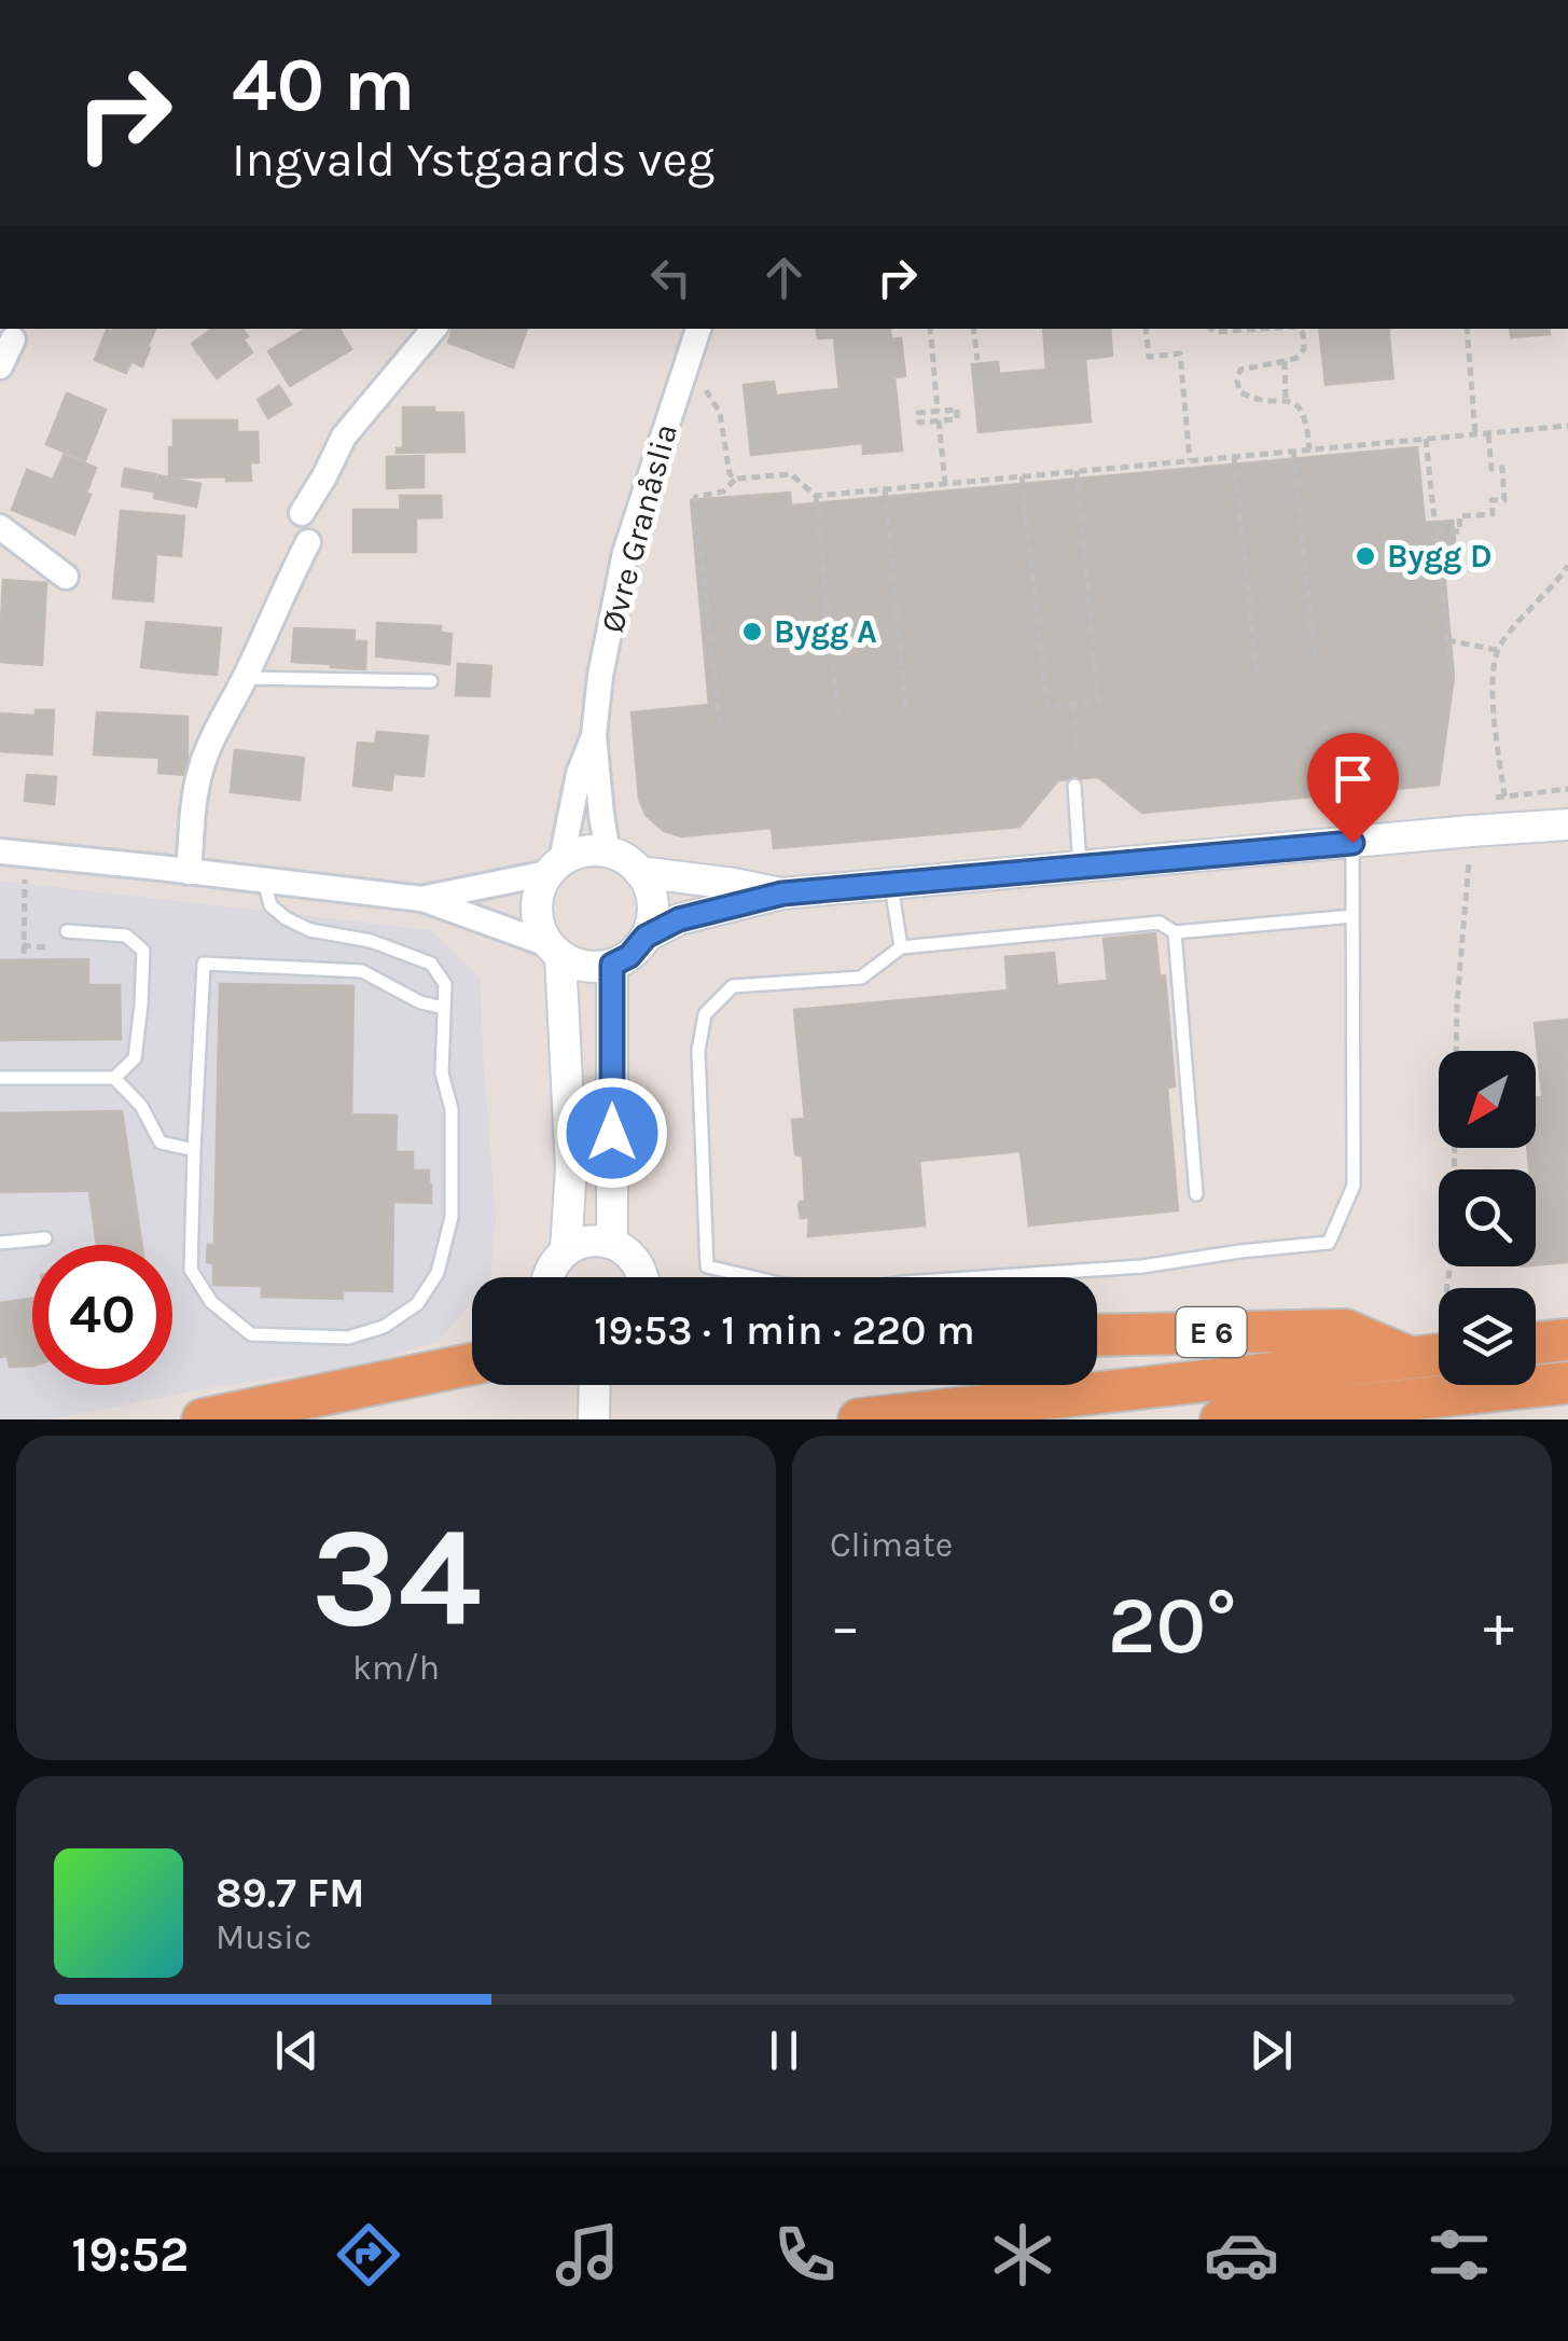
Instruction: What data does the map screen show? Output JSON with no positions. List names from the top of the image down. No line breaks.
{"streets":{"highway":["E 6"],"street":["Øvre Granåslia"]},"places":["Bygg D","Bygg A"],"north":"bottom left","page":{"turn":["40 m","Ingvald Ystgaards veg"],"limit":"40","trip":"19:53 · 1 min · 220 m","tile":[["34","km/h"],"Climate"],"heat":["−","20°","+"],"song":["89.7 FM","Music"],"tabs":"19:52"}}
